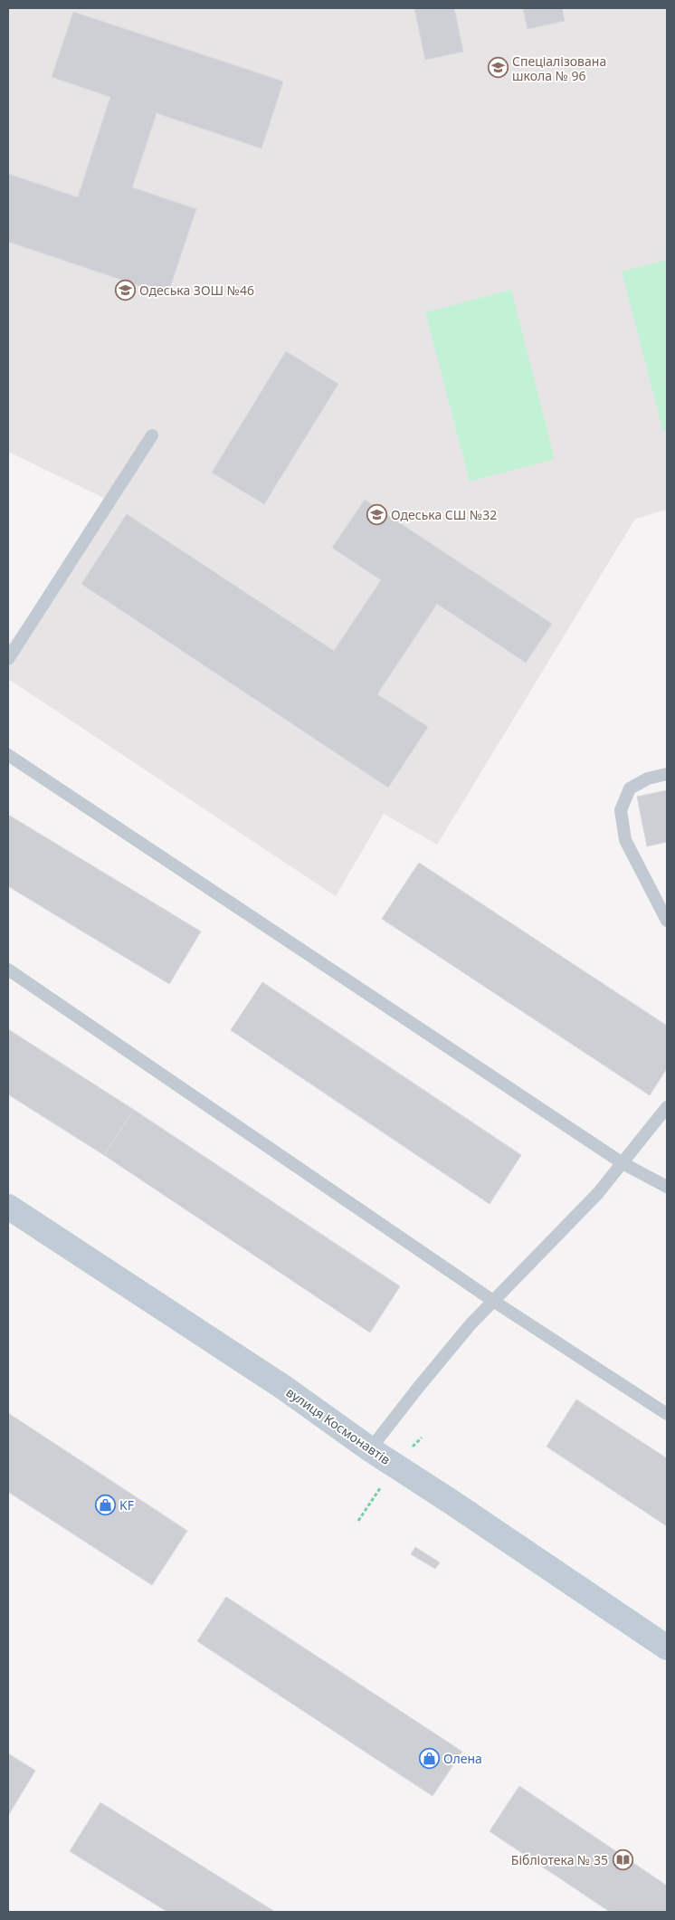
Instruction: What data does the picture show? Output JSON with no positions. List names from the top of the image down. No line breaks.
{"streets":{"main road":["вулиця Космонавтів"]},"places":{"school or university":["Спеціалізована школа № 96","Одеська ЗОШ №46","Одеська СШ №32"],"shop":["KF","Олена"],"library":["Бібліотека № 35"]}}
